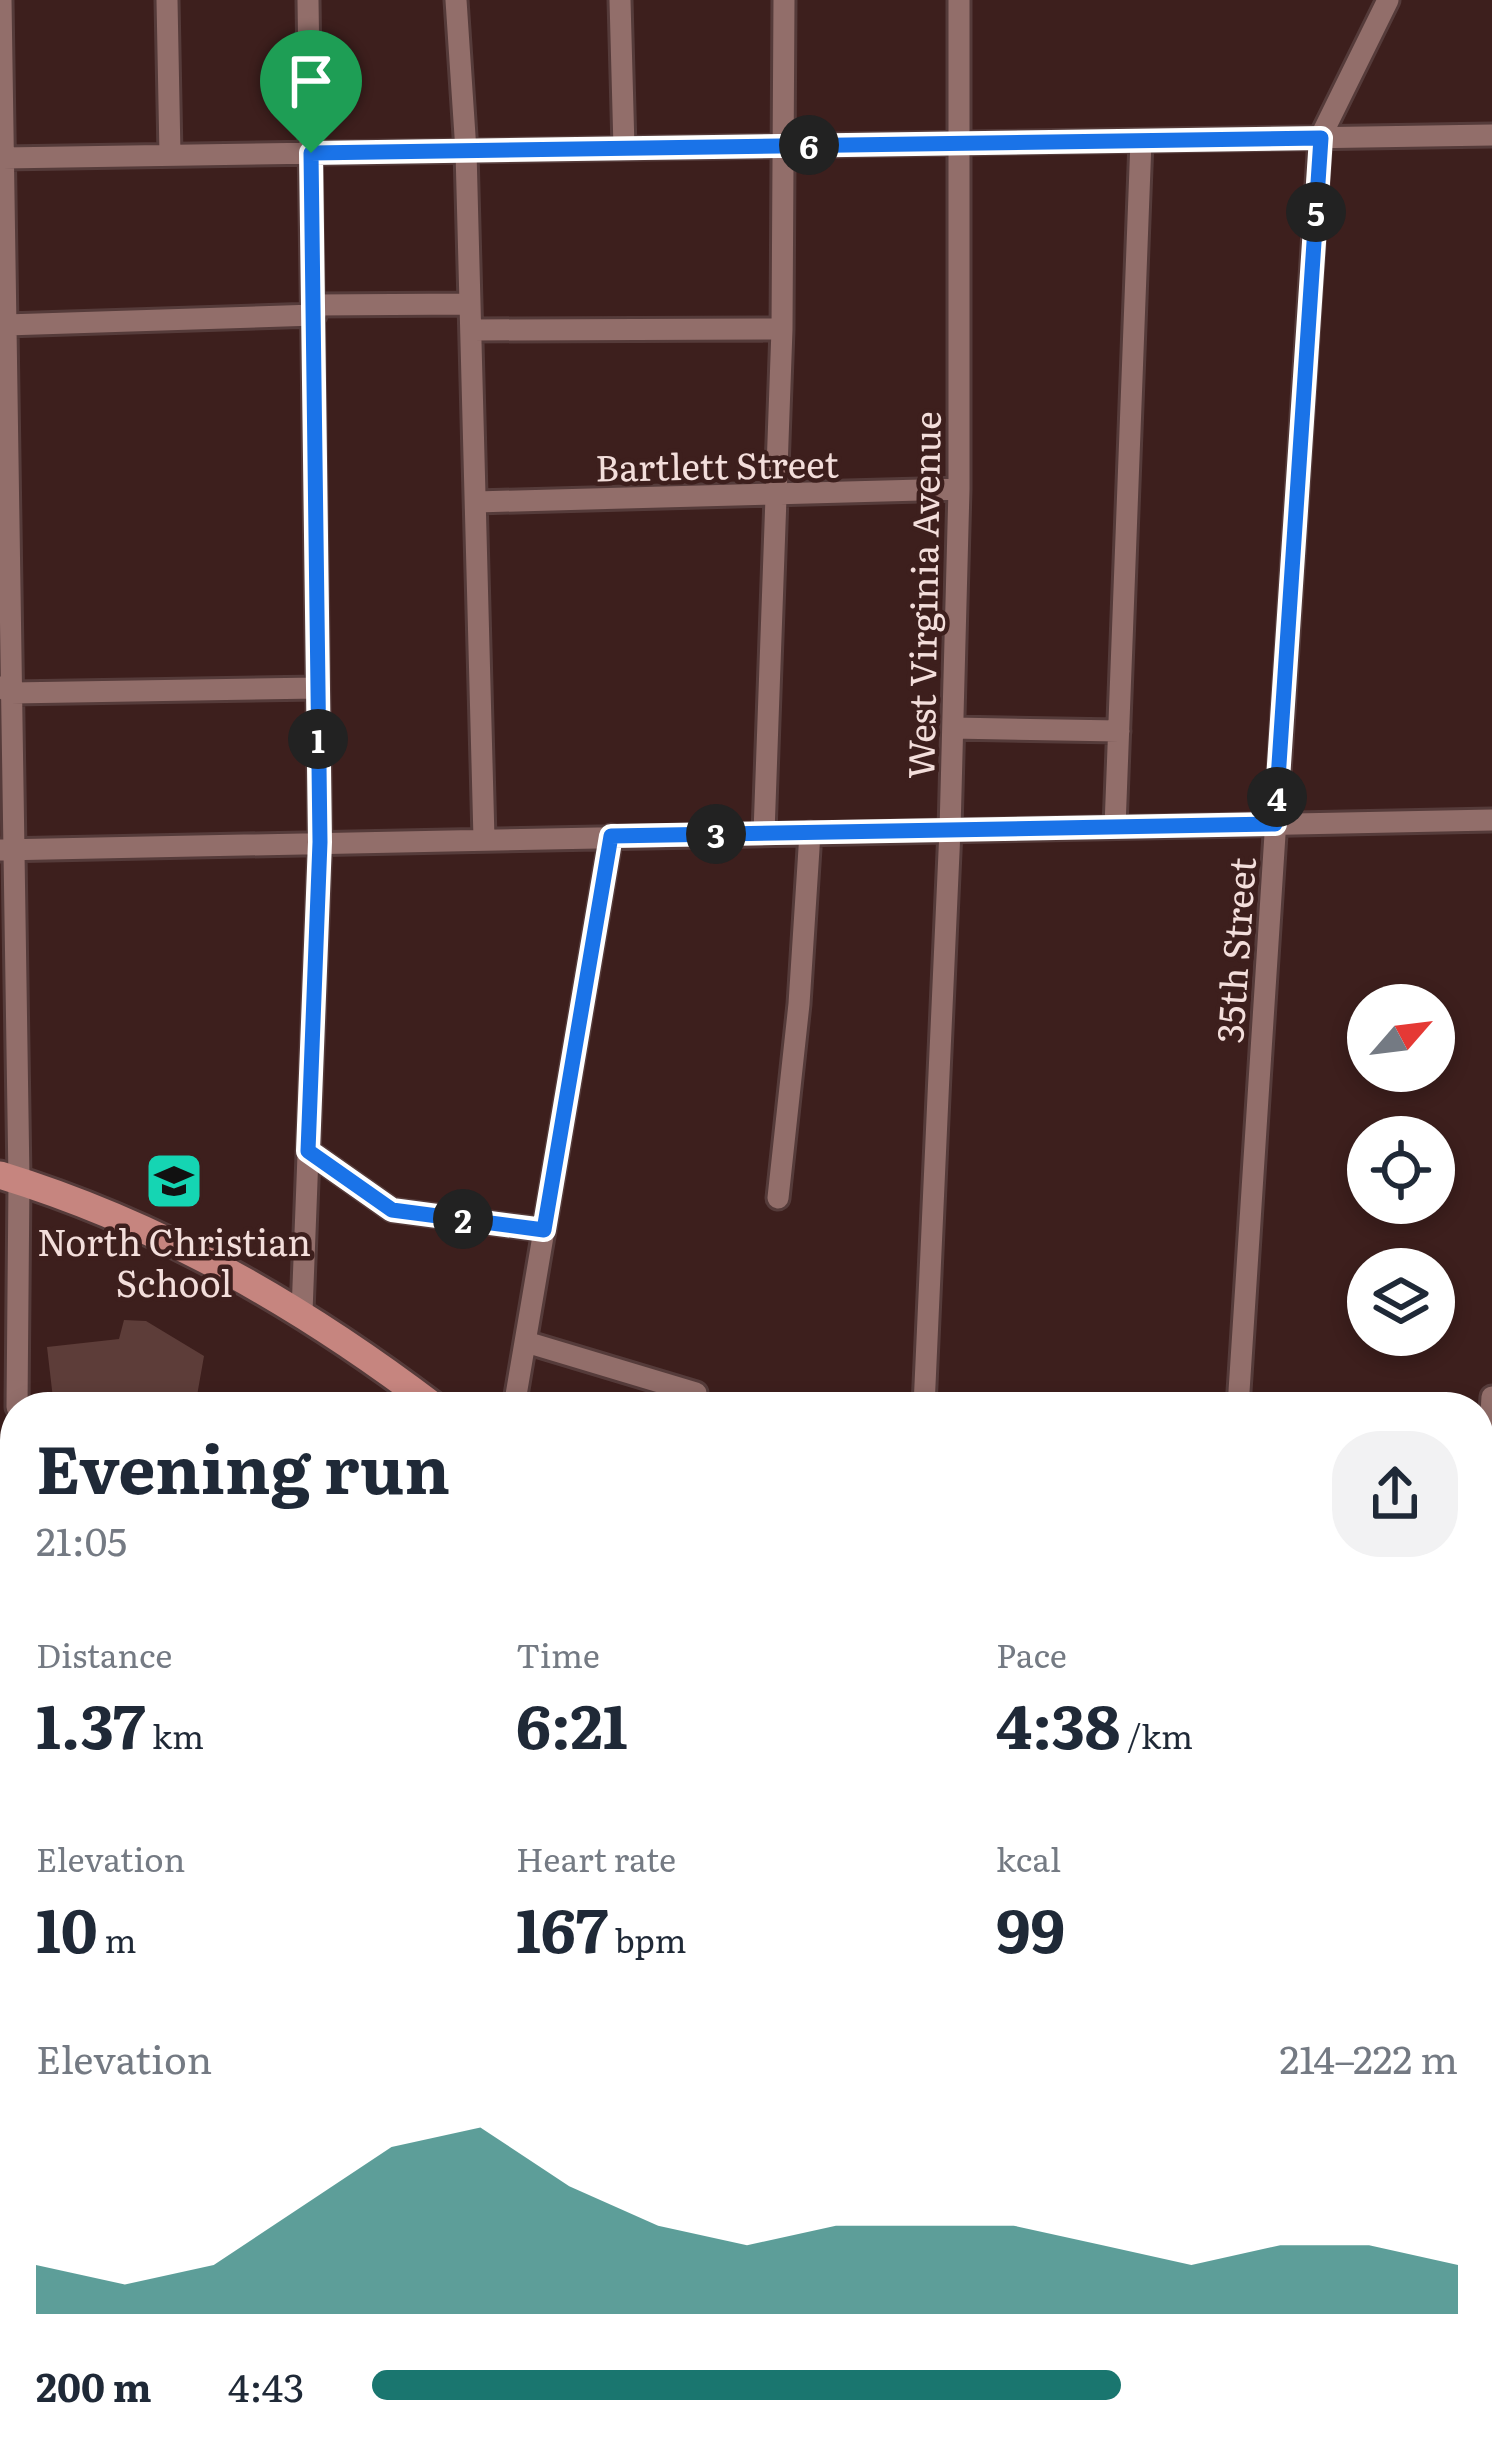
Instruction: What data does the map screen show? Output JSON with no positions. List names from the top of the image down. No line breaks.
{"streets":{"street":["Bartlett Street","West Virginia Avenue","35th Street"]},"crossings":[["Bartlett Street","West Virginia Avenue"]],"places":{"school or university":["North Christian School"]},"north":"top right","page":{"pins":["6","5","1","4","3","2"],"heading":["Evening run","21:05"],"stats":[["Distance","1.37 km"],["Time","6:21"],["Pace","4:38 /km"],["Elevation","10 m"],["Heart rate","167 bpm"],["kcal","99"]],"chart":["Elevation","214–222 m"],"list":[{"name":"200 m","note":"4:43"}]}}
